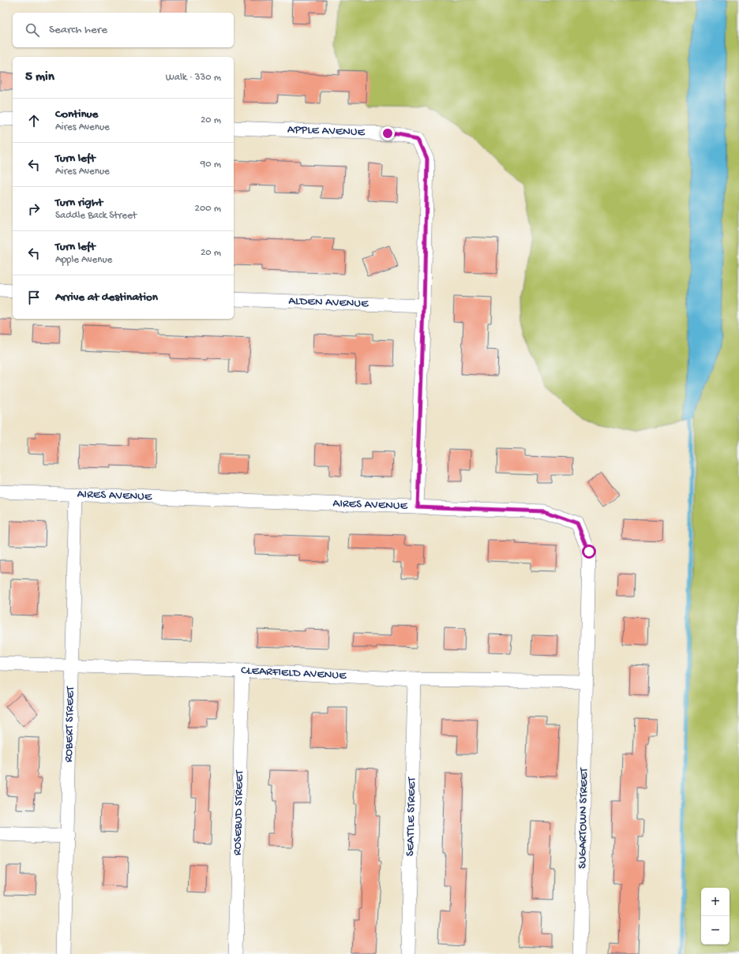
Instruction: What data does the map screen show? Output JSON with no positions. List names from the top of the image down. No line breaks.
{"streets":{"street":["APPLE AVENUE","ALDEN AVENUE","AIRES AVENUE","CLEARFIELD AVENUE","ROBERT STREET","ROSEBUD STREET","SEATTLE STREET","SUGARTOWN STREET"]},"crossings":[["APPLE AVENUE","ALDEN AVENUE"],["AIRES AVENUE","CLEARFIELD AVENUE"],["AIRES AVENUE","ROBERT STREET"],["AIRES AVENUE","SUGARTOWN STREET"],["CLEARFIELD AVENUE","ROBERT STREET"],["CLEARFIELD AVENUE","ROSEBUD STREET"],["CLEARFIELD AVENUE","SEATTLE STREET"],["CLEARFIELD AVENUE","SUGARTOWN STREET"]],"page":{"search":"Search here","heading":["5 min","Walk · 330 m"],"list":[["Continue","Aires Avenue","20 m"],["Turn left","Aires Avenue","90 m"],["Turn right","Saddle Back Street","200 m"],["Turn left","Apple Avenue","20 m"],"Arrive at destination"],"map_buttons":["+","−"]}}
